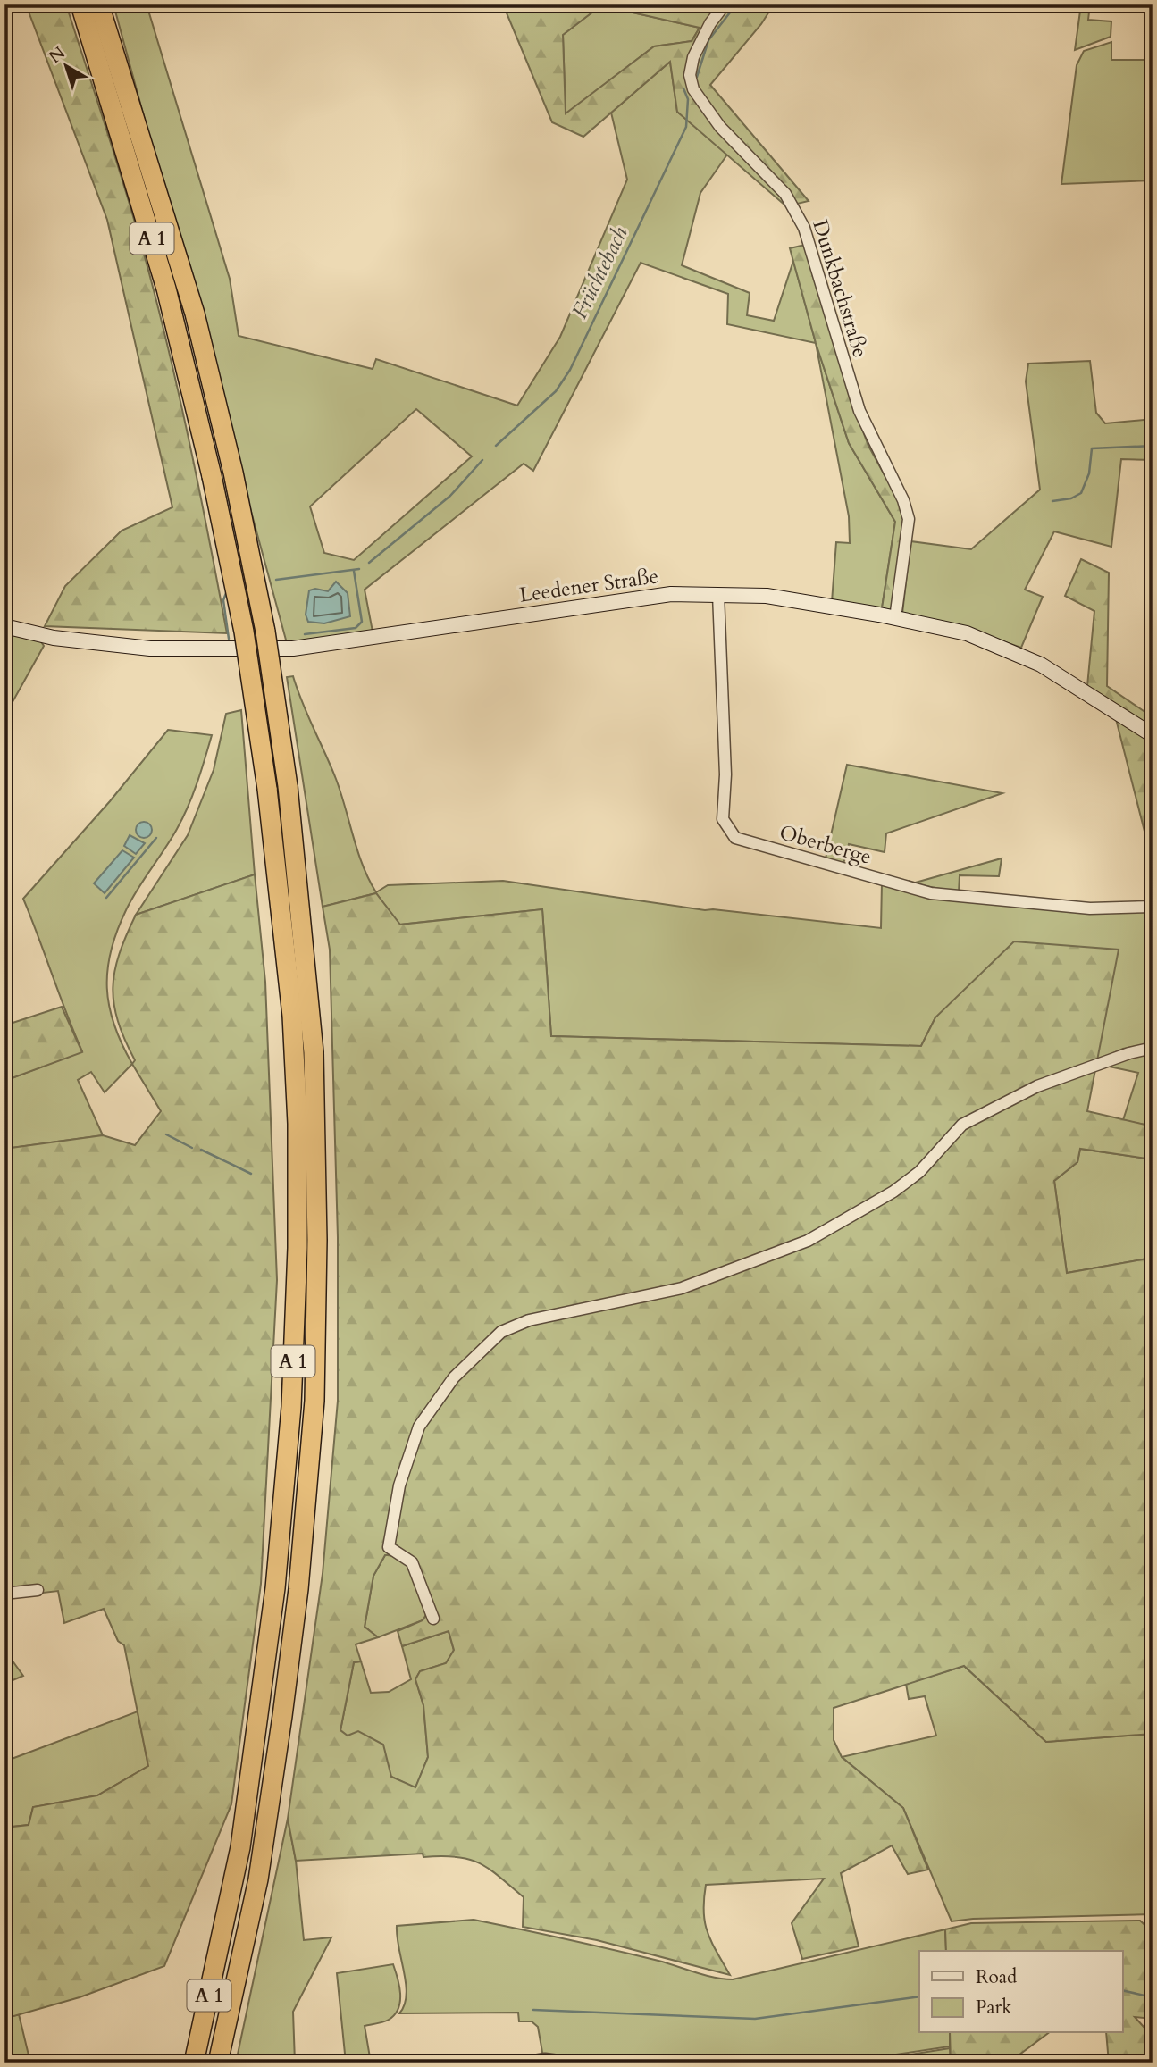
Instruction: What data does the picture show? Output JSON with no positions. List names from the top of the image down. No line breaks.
{"streets":{"highway":["A 1"],"street":["Dunkbachstraße","Leedener Straße","Oberberge"]},"crossings":[["Dunkbachstraße","Leedener Straße"],["Leedener Straße","Oberberge"]],"water":["Früchtebach"],"legend":["Road","Park"],"north":"top left"}
